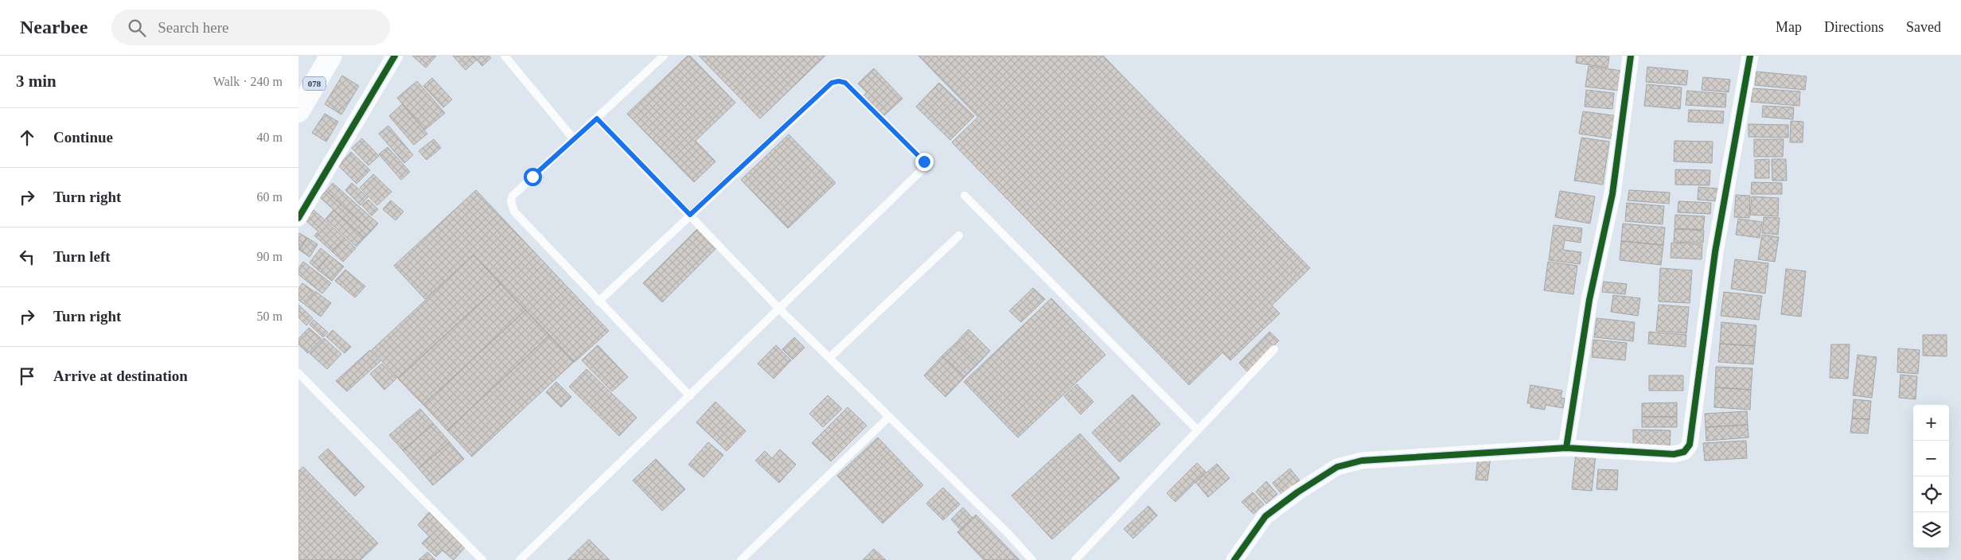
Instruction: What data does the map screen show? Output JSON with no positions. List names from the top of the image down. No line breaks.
{"streets":{"main road":["078"]},"page":{"header":"Nearbee","search":"Search here","nav":["Map","Directions","Saved"],"heading":["3 min","Walk · 240 m"],"list":[["Continue","40 m"],["Turn right","60 m"],["Turn left","90 m"],["Turn right","50 m"],"Arrive at destination"],"map_buttons":["+","−"]}}
